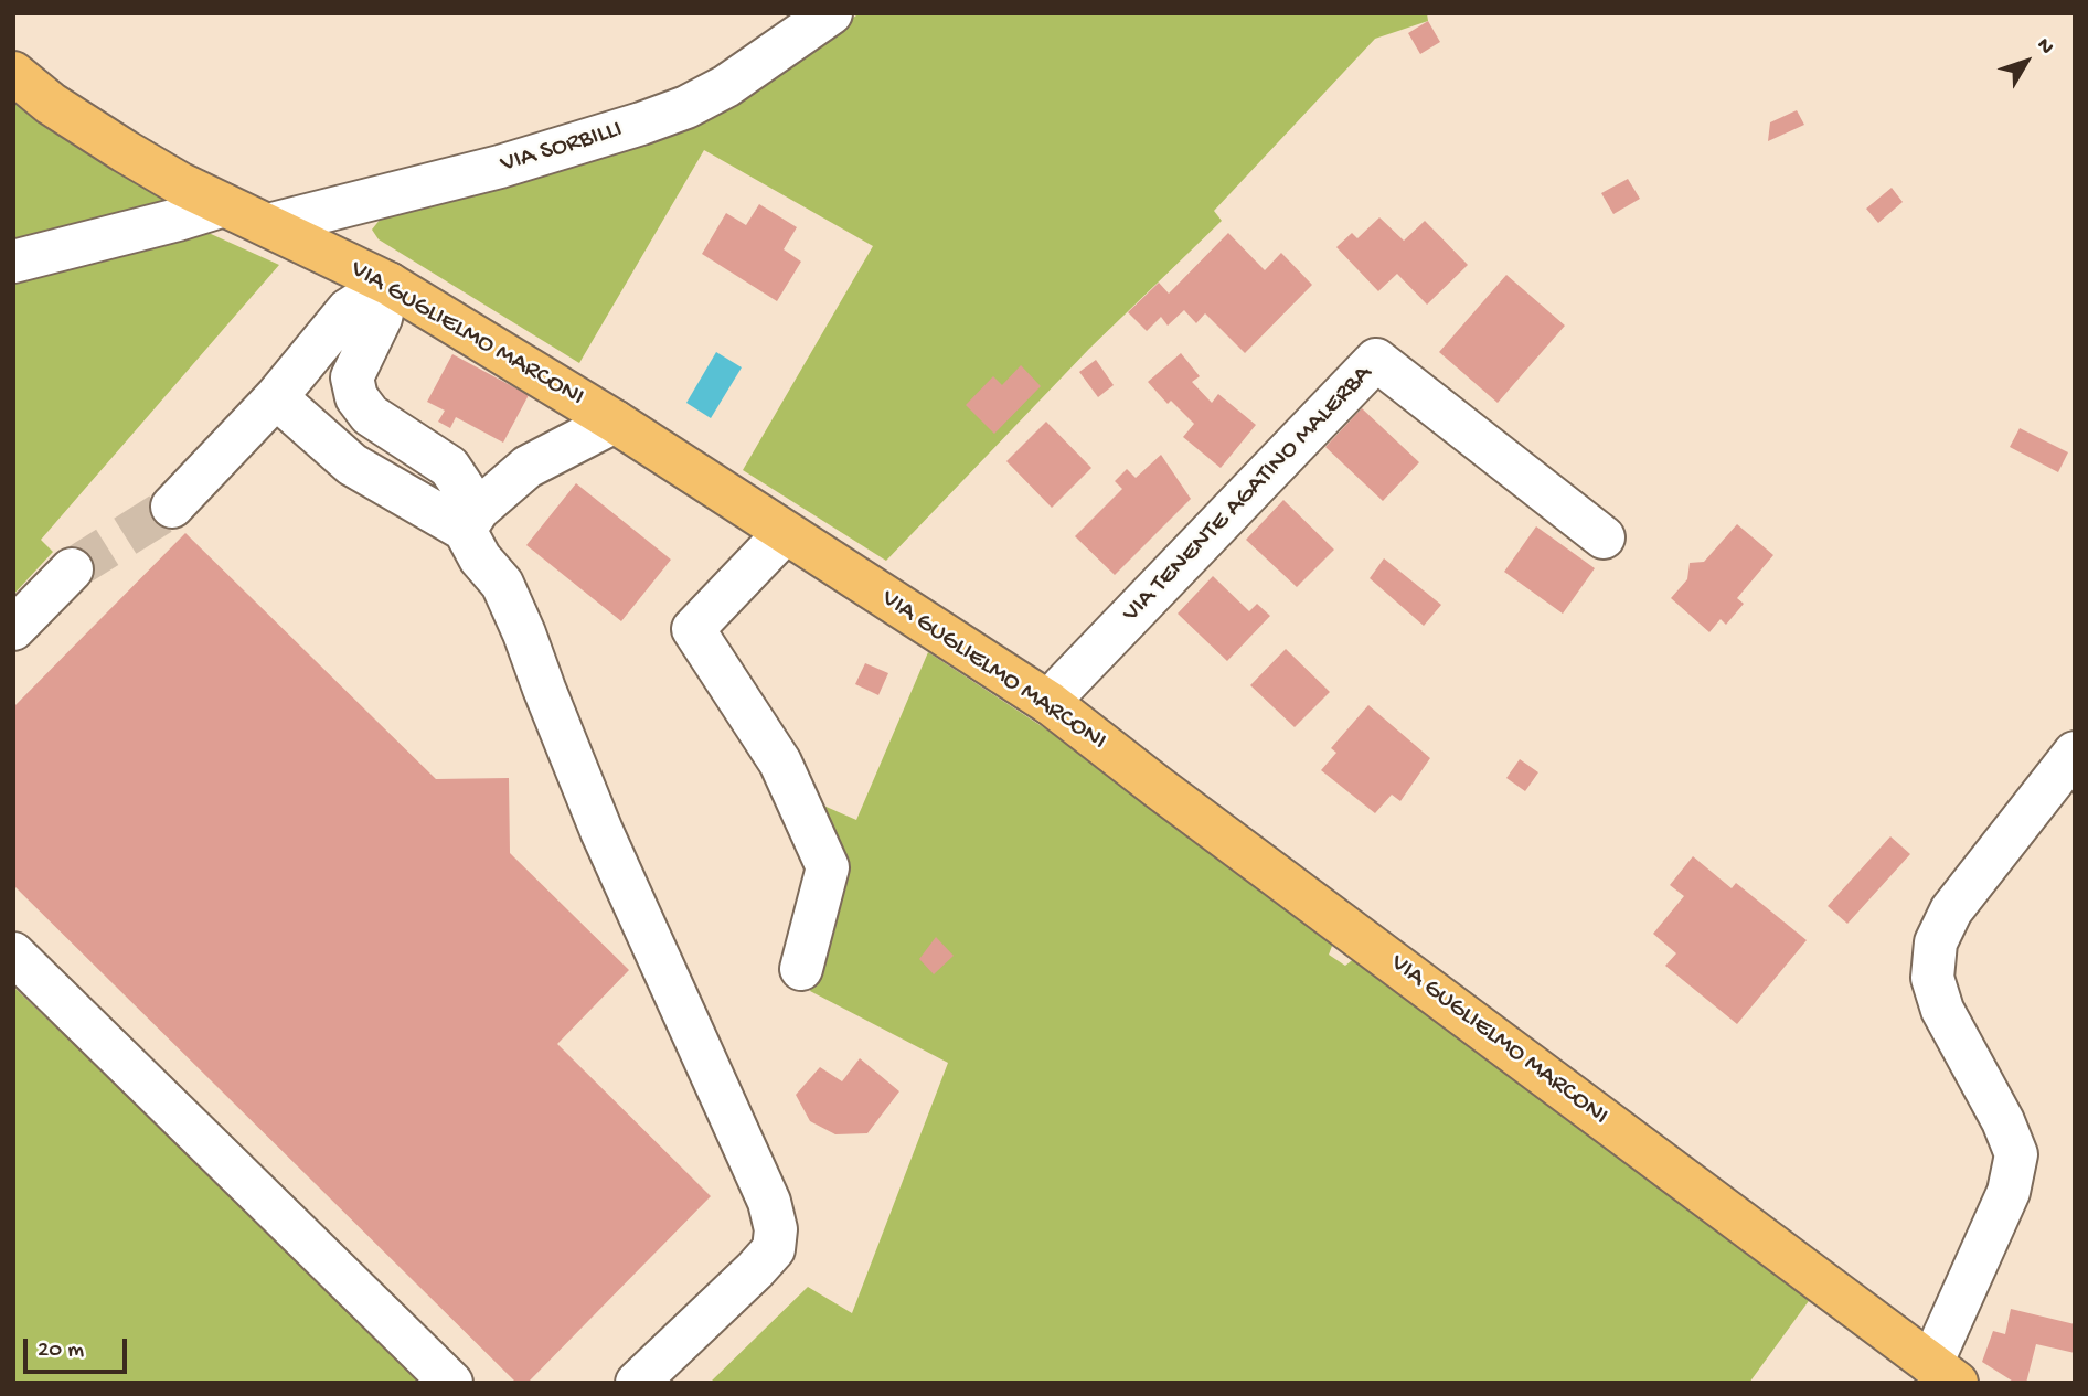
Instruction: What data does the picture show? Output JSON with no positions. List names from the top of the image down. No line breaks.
{"streets":{"main road":["VIA GUGLIELMO MARCONI"],"street":["VIA SORBILLI","VIA TENENTE AGATINO MALERBA"]},"crossings":[["VIA SORBILLI","VIA GUGLIELMO MARCONI"],["VIA GUGLIELMO MARCONI","VIA TENENTE AGATINO MALERBA"]],"scale_bar":"20 m","north":"top right"}
